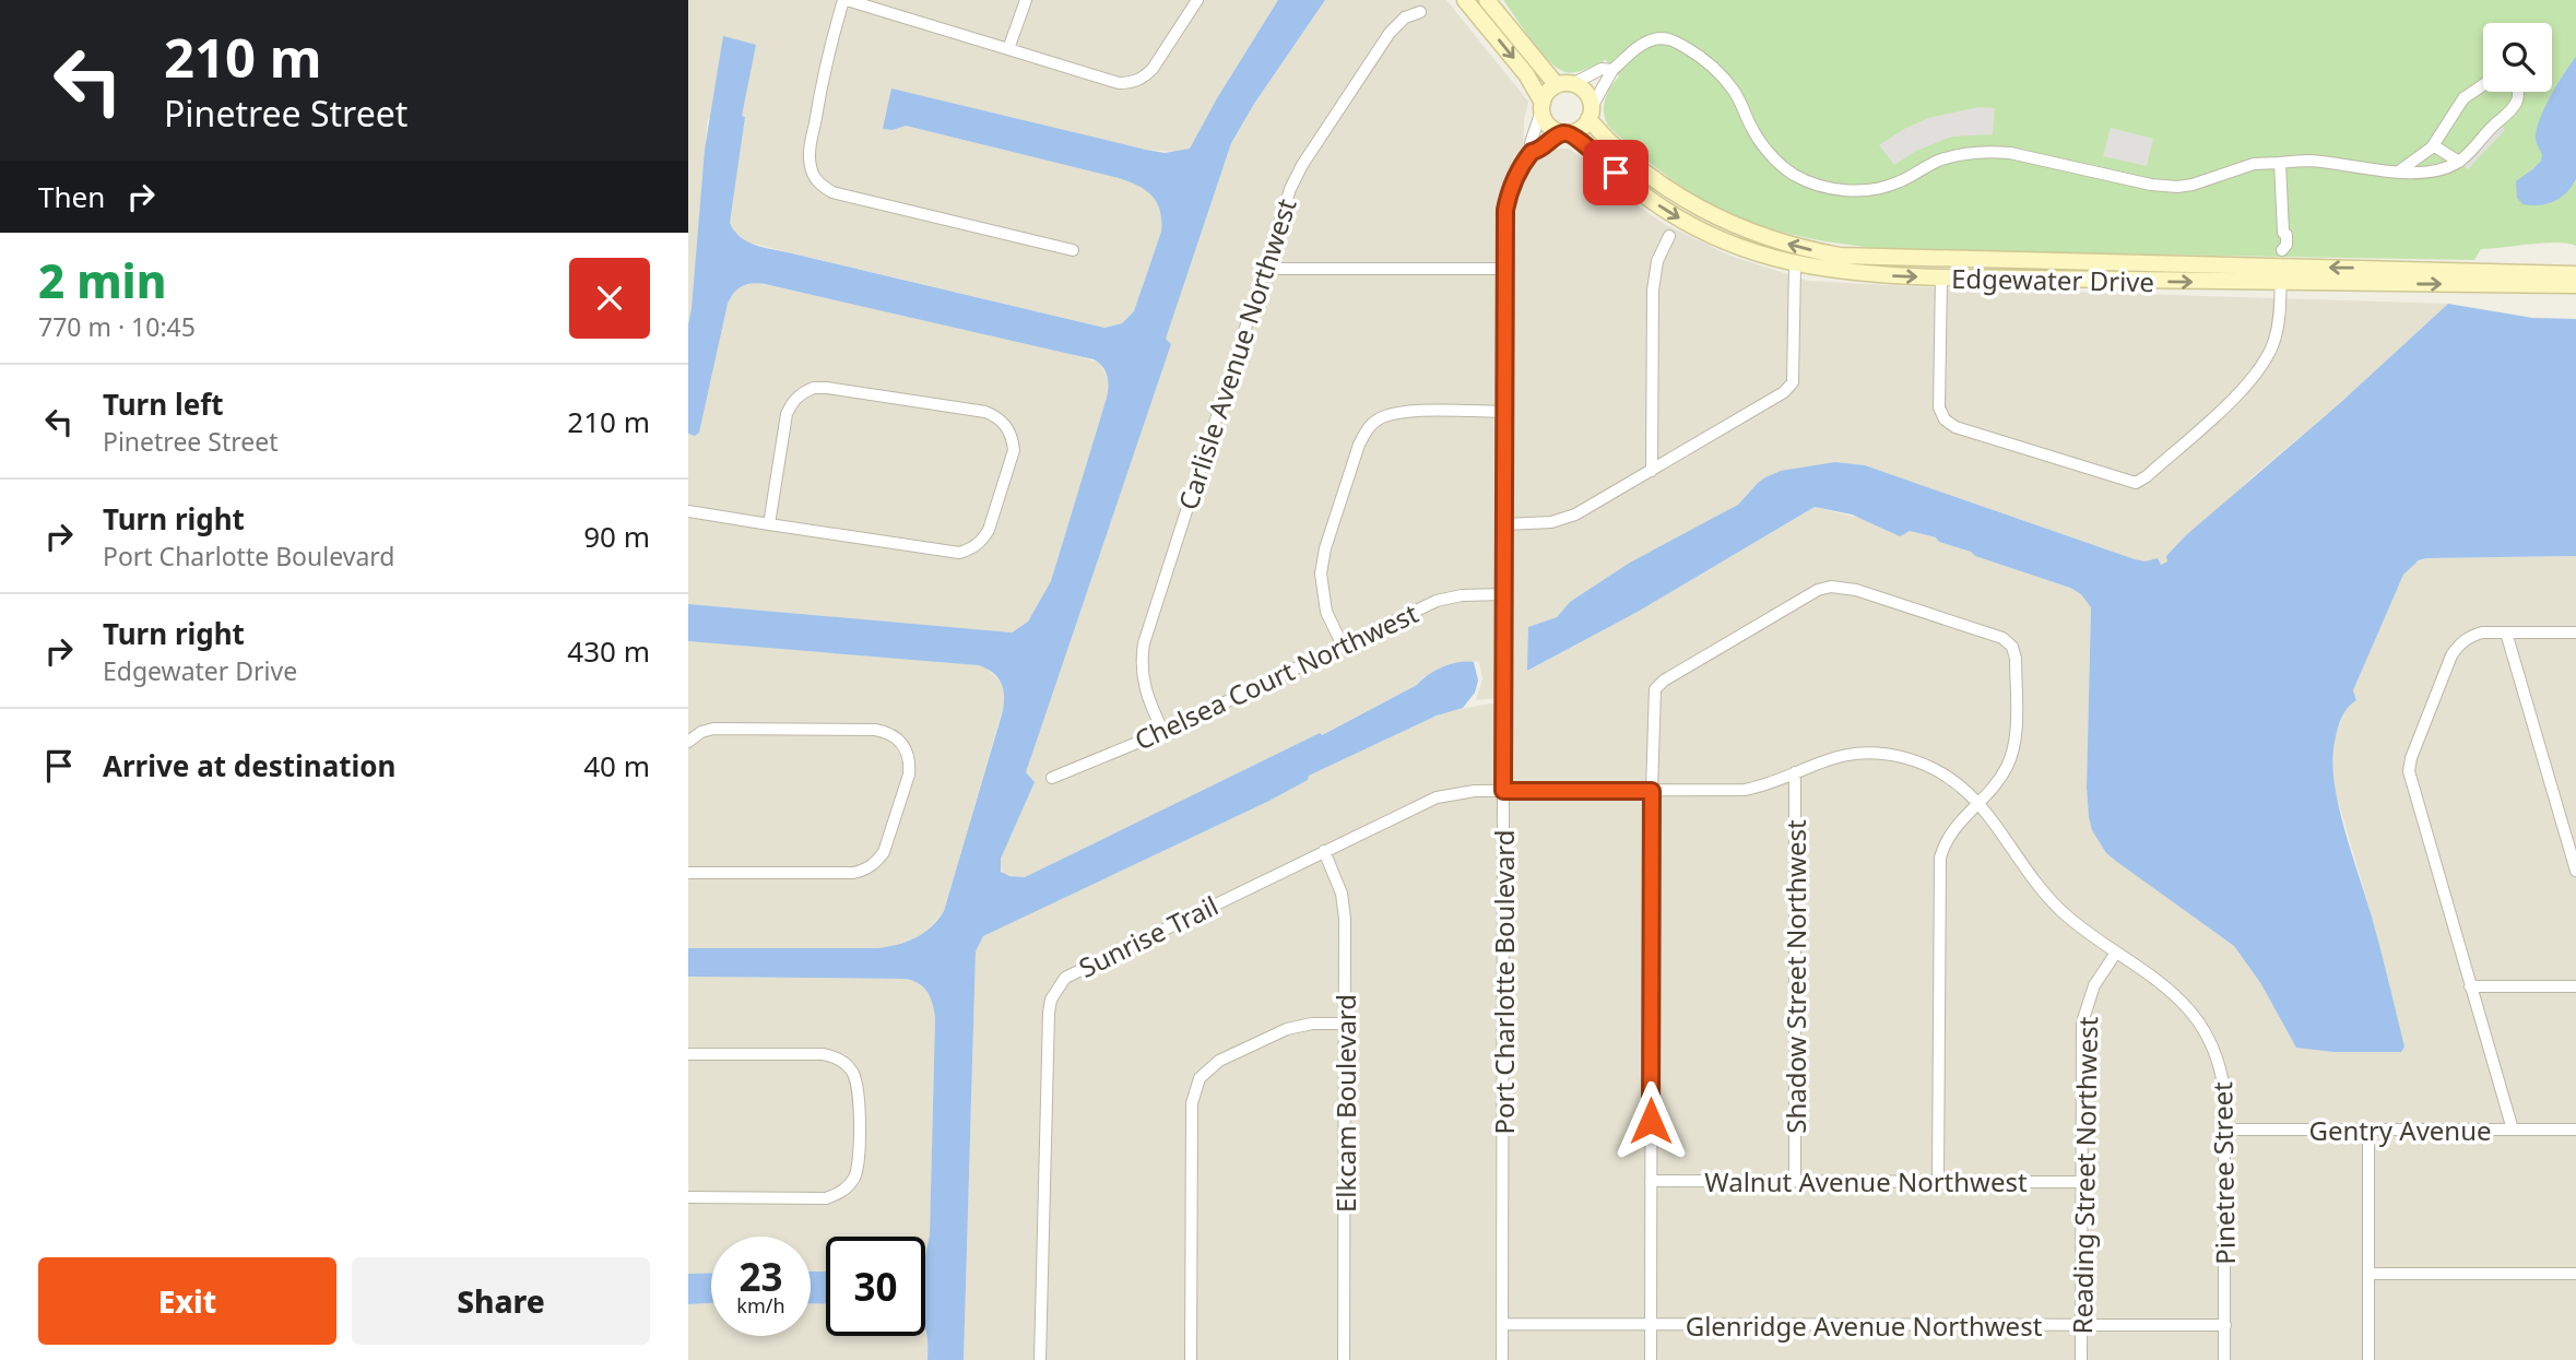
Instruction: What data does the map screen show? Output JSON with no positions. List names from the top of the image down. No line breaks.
{"streets":{"street":["Edgewater Drive","Carlisle Avenue Northwest","Chelsea Court Northwest","Sunrise Trail","Shadow Street Northwest","Port Charlotte Boulevard","Elkcam Boulevard","Gentry Avenue","Pinetree Street","Reading Street Northwest","Walnut Avenue Northwest","Glenridge Avenue Northwest"]},"crossings":[["Edgewater Drive","Port Charlotte Boulevard"],["Carlisle Avenue Northwest","Chelsea Court Northwest"],["Chelsea Court Northwest","Port Charlotte Boulevard"],["Sunrise Trail","Port Charlotte Boulevard"],["Sunrise Trail","Elkcam Boulevard"],["Sunrise Trail","Pinetree Street"],["Shadow Street Northwest","Pinetree Street"],["Shadow Street Northwest","Walnut Avenue Northwest"],["Port Charlotte Boulevard","Pinetree Street"],["Port Charlotte Boulevard","Glenridge Avenue Northwest"],["Gentry Avenue","Pinetree Street"],["Pinetree Street","Reading Street Northwest"],["Pinetree Street","Glenridge Avenue Northwest"],["Reading Street Northwest","Walnut Avenue Northwest"],["Reading Street Northwest","Glenridge Avenue Northwest"]],"page":{"turn":["210 m","Pinetree Street"],"then":"Then","heading":["2 min","770 m · 10:45"],"list":[{"name":"Turn left","note":"Pinetree Street","value":"210 m"},{"name":"Turn right","note":"Port Charlotte Boulevard","value":"90 m"},{"name":"Turn right","note":"Edgewater Drive","value":"430 m"},{"name":"Arrive at destination","value":"40 m"}],"speed":"23 km/h","limit":"30","buttons":["Exit","Share"]}}
